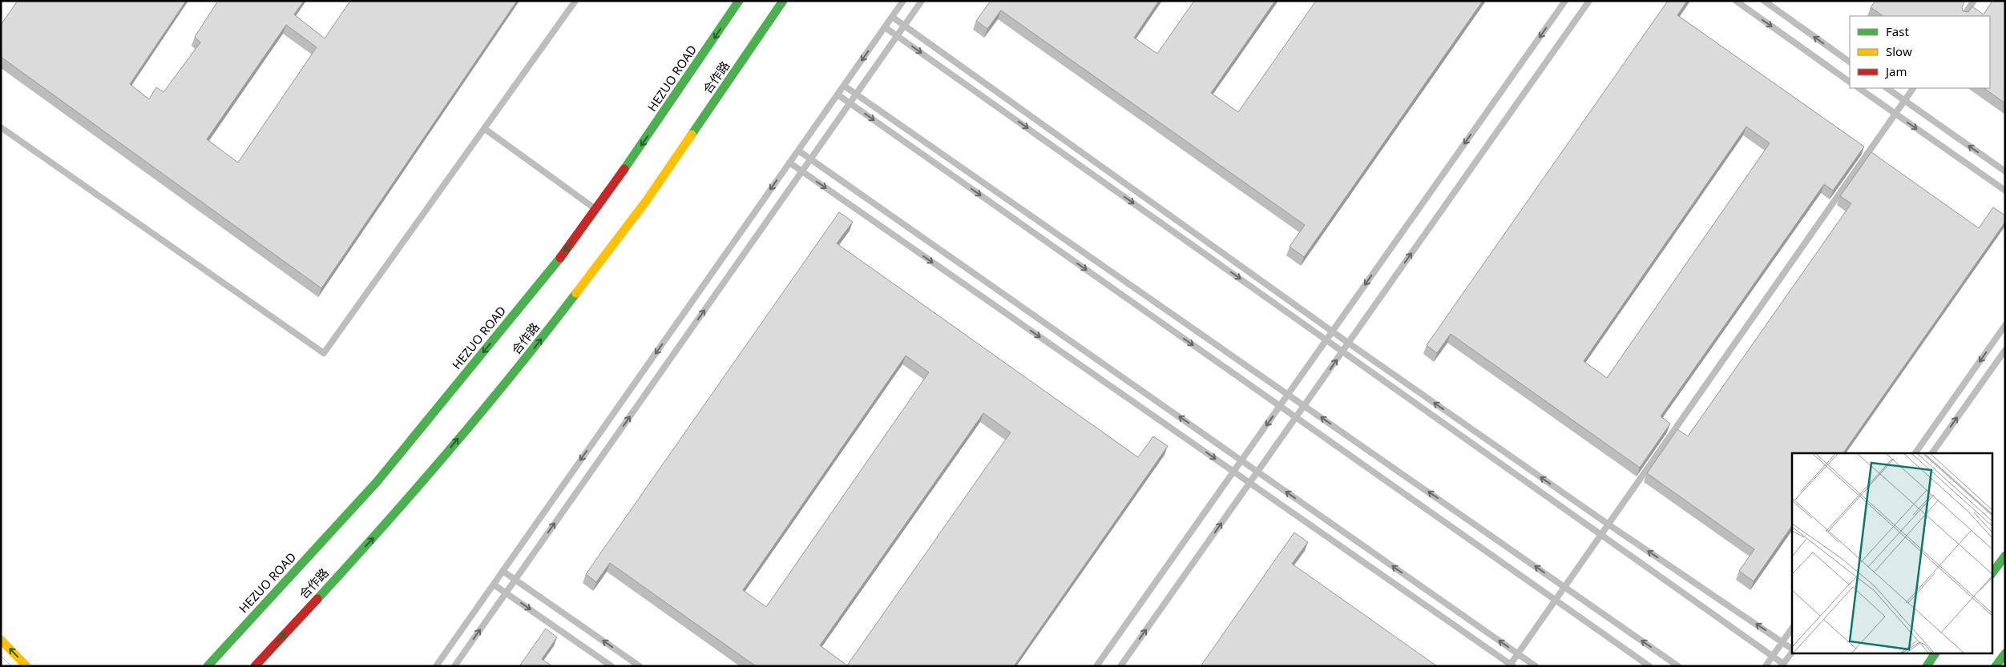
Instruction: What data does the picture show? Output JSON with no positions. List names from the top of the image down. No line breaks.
{"streets":{"main road":["合作路","HEZUO ROAD"]},"one_way":["合作路","HEZUO ROAD"],"legend":["Fast","Slow","Jam"]}
